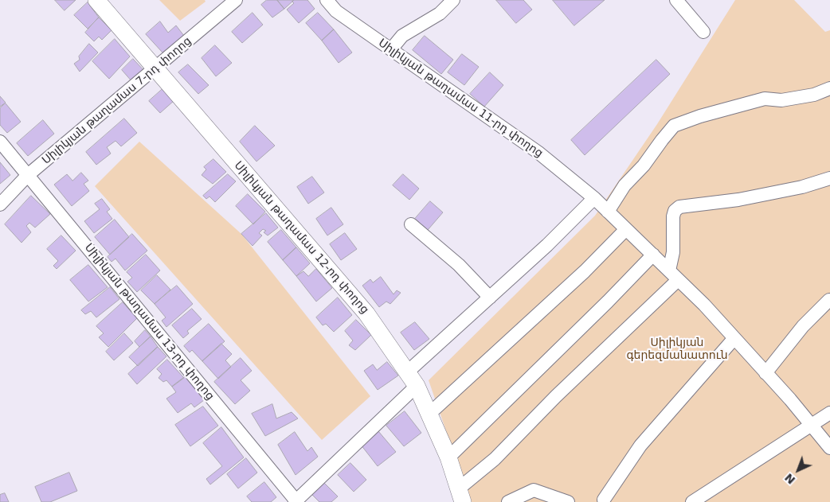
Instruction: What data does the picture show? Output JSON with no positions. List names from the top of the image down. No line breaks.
{"streets":{"main road":["Սիլիկյան թաղամաս 12-րդ փողոց"],"street":["Սիլիկյան թաղամաս 11-րդ փողոց","Սիլիկյան թաղամաս 7-րդ փողոց","Սիլիկյան թաղամաս 13-րդ փողոց"]},"crossings":[["Սիլիկյան թաղամաս 7-րդ փողոց","Սիլիկյան թաղամաս 12-րդ փողոց"],["Սիլիկյան թաղամաս 7-րդ փողոց","Սիլիկյան թաղամաս 13-րդ փողոց"]],"parks":["Սիլիկյան գերեզմանատուն"],"north":"bottom left"}
